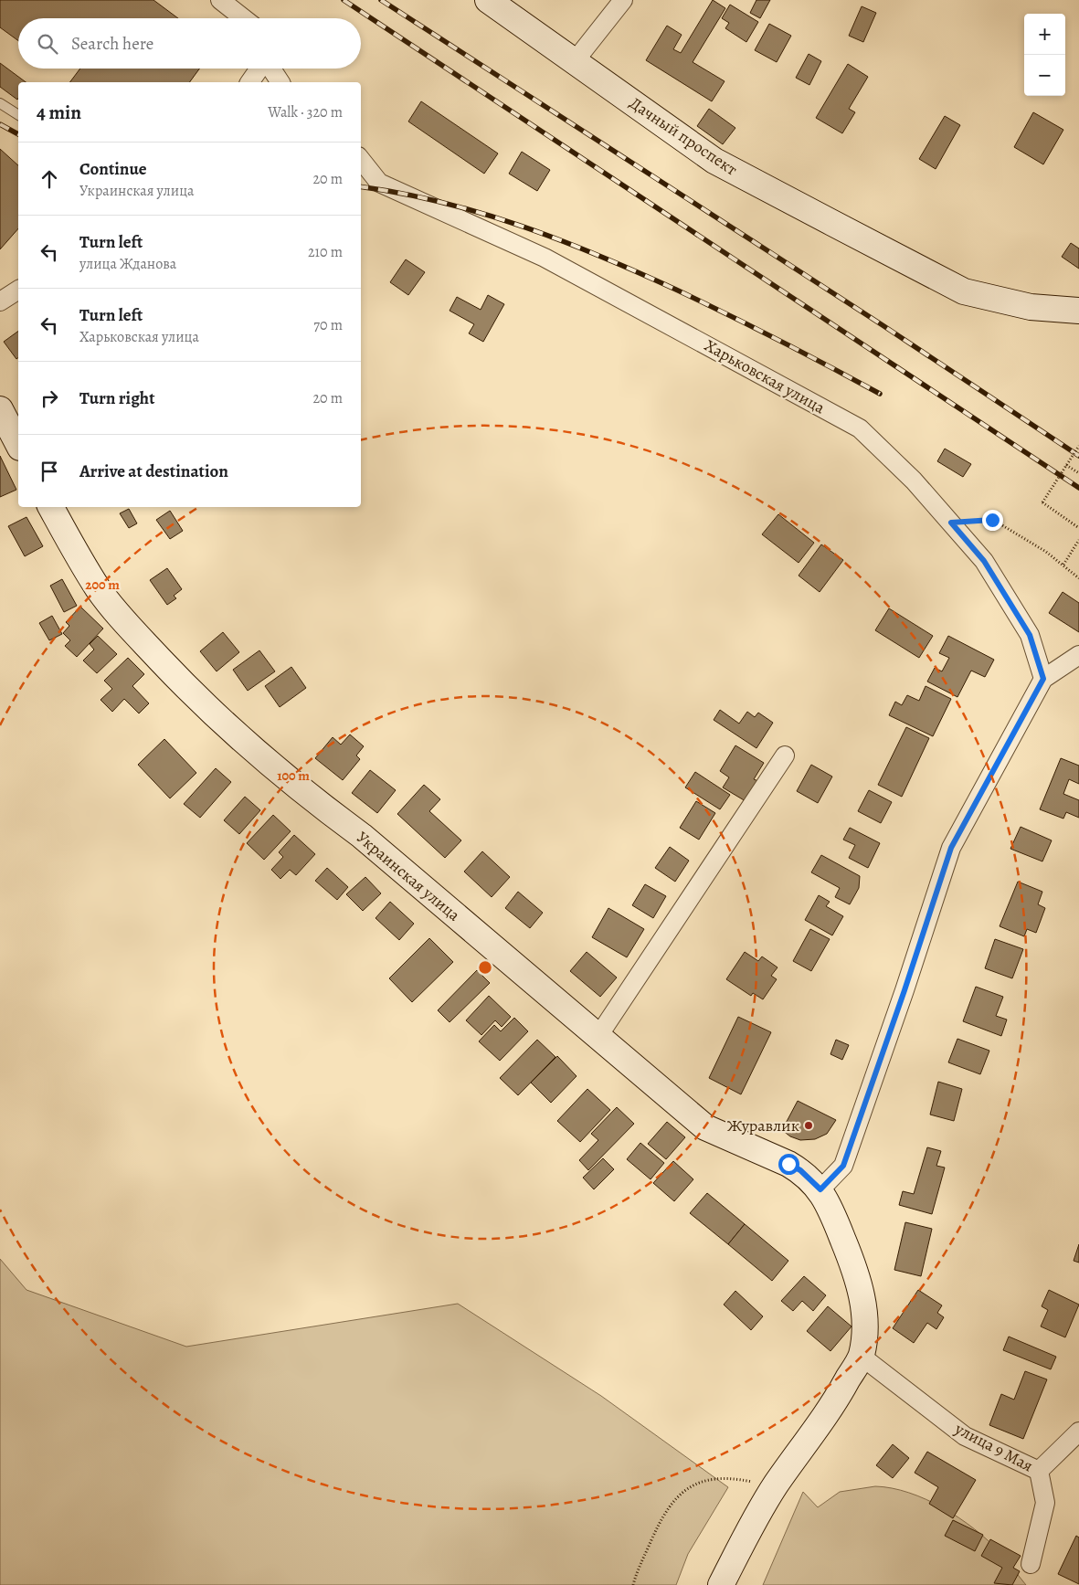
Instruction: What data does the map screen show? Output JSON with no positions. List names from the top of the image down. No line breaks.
{"streets":{"street":["Дачный проспект","Харьковская улица","Украинская улица","улица 9 Мая"]},"places":["Журавлик"],"page":{"map_buttons":["+","−"],"search":"Search here","heading":["4 min","Walk · 320 m"],"list":[["Continue","Украинская улица","20 m"],["Turn left","улица Жданова","210 m"],["Turn left","Харьковская улица","70 m"],["Turn right","20 m"],"Arrive at destination"]},"rings":["200 m","100 m"]}
